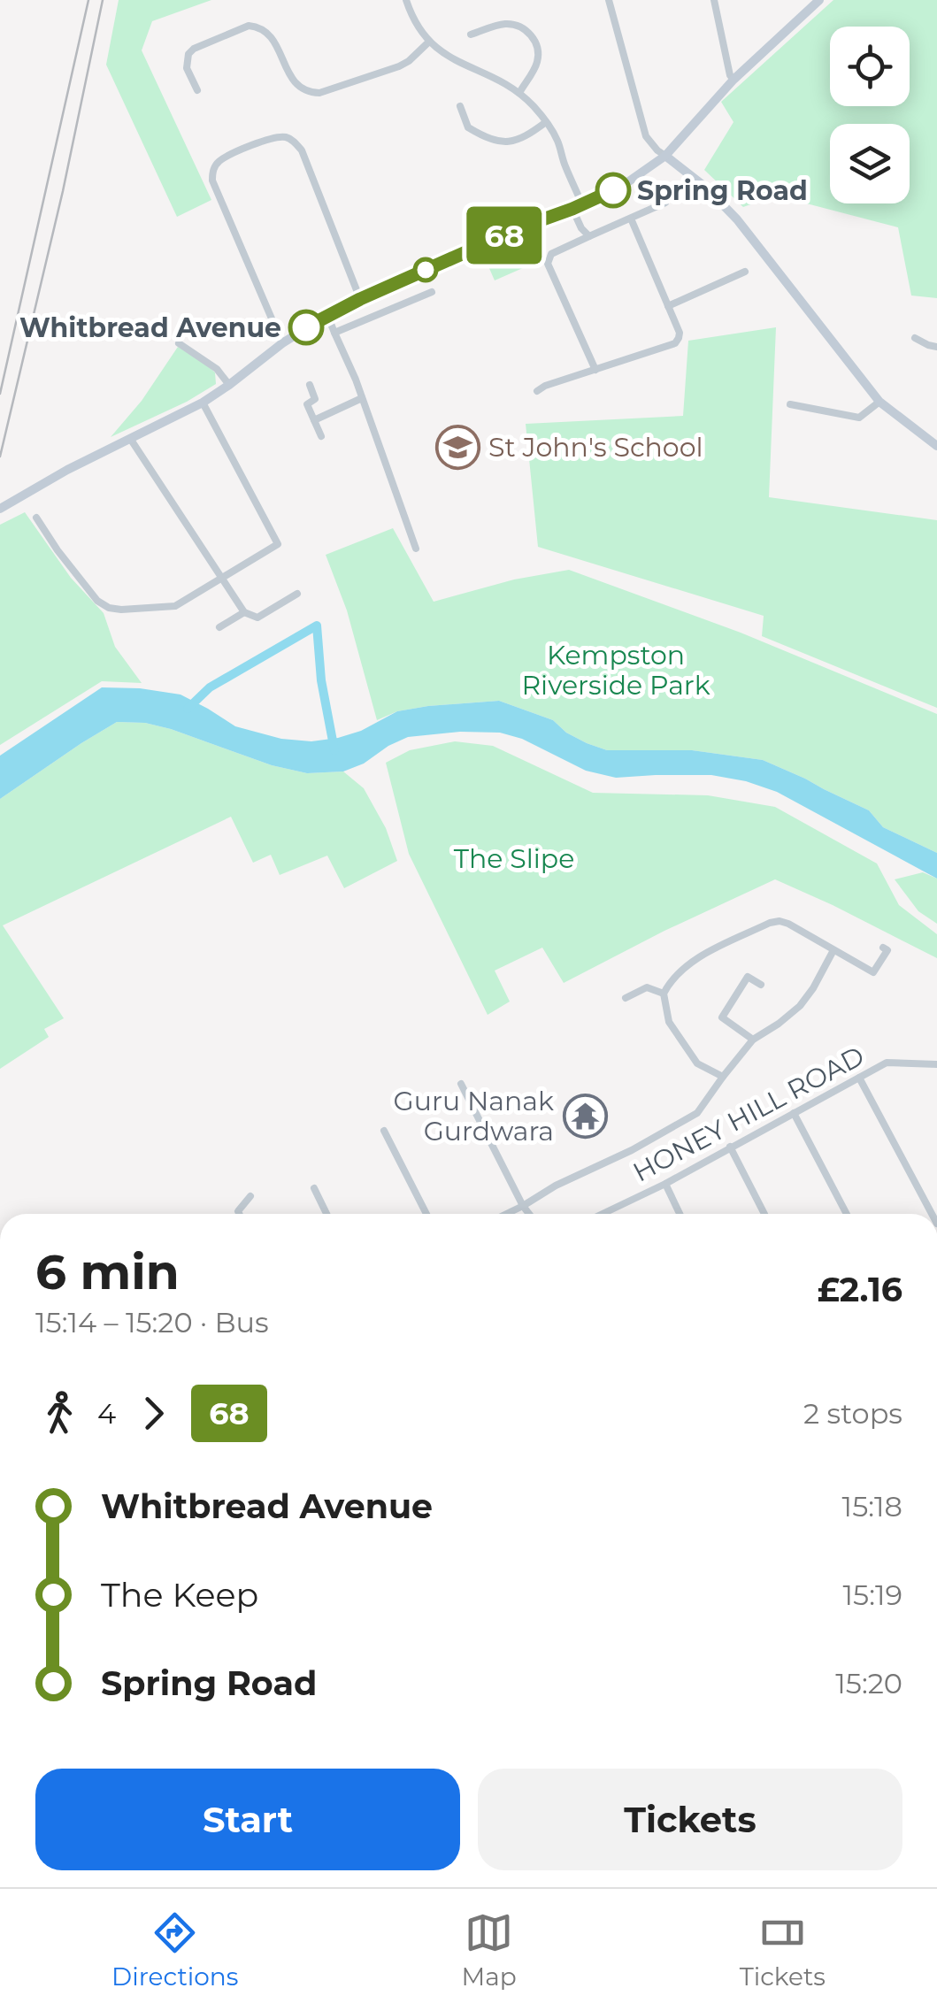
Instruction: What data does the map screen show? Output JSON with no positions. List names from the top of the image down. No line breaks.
{"streets":{"street":["HONEY HILL ROAD"]},"parks":["Kempston Riverside Park","The Slipe"],"places":{"other":["Spring Road","Whitbread Avenue"],"school or university":["St John's School"],"temple":["Guru Nanak Gurdwara"]},"lines":["bus line 68"],"page":{"on_map":"68","heading":["6 min","15:14 – 15:20 · Bus","£2.16"],"legs":["4","68","2 stops"],"list":[{"name":"Whitbread Avenue","value":"15:18"},{"name":"The Keep","value":"15:19"},{"name":"Spring Road","value":"15:20"}],"buttons":["Start","Tickets"],"tabs":["Directions","Map","Tickets"]}}
